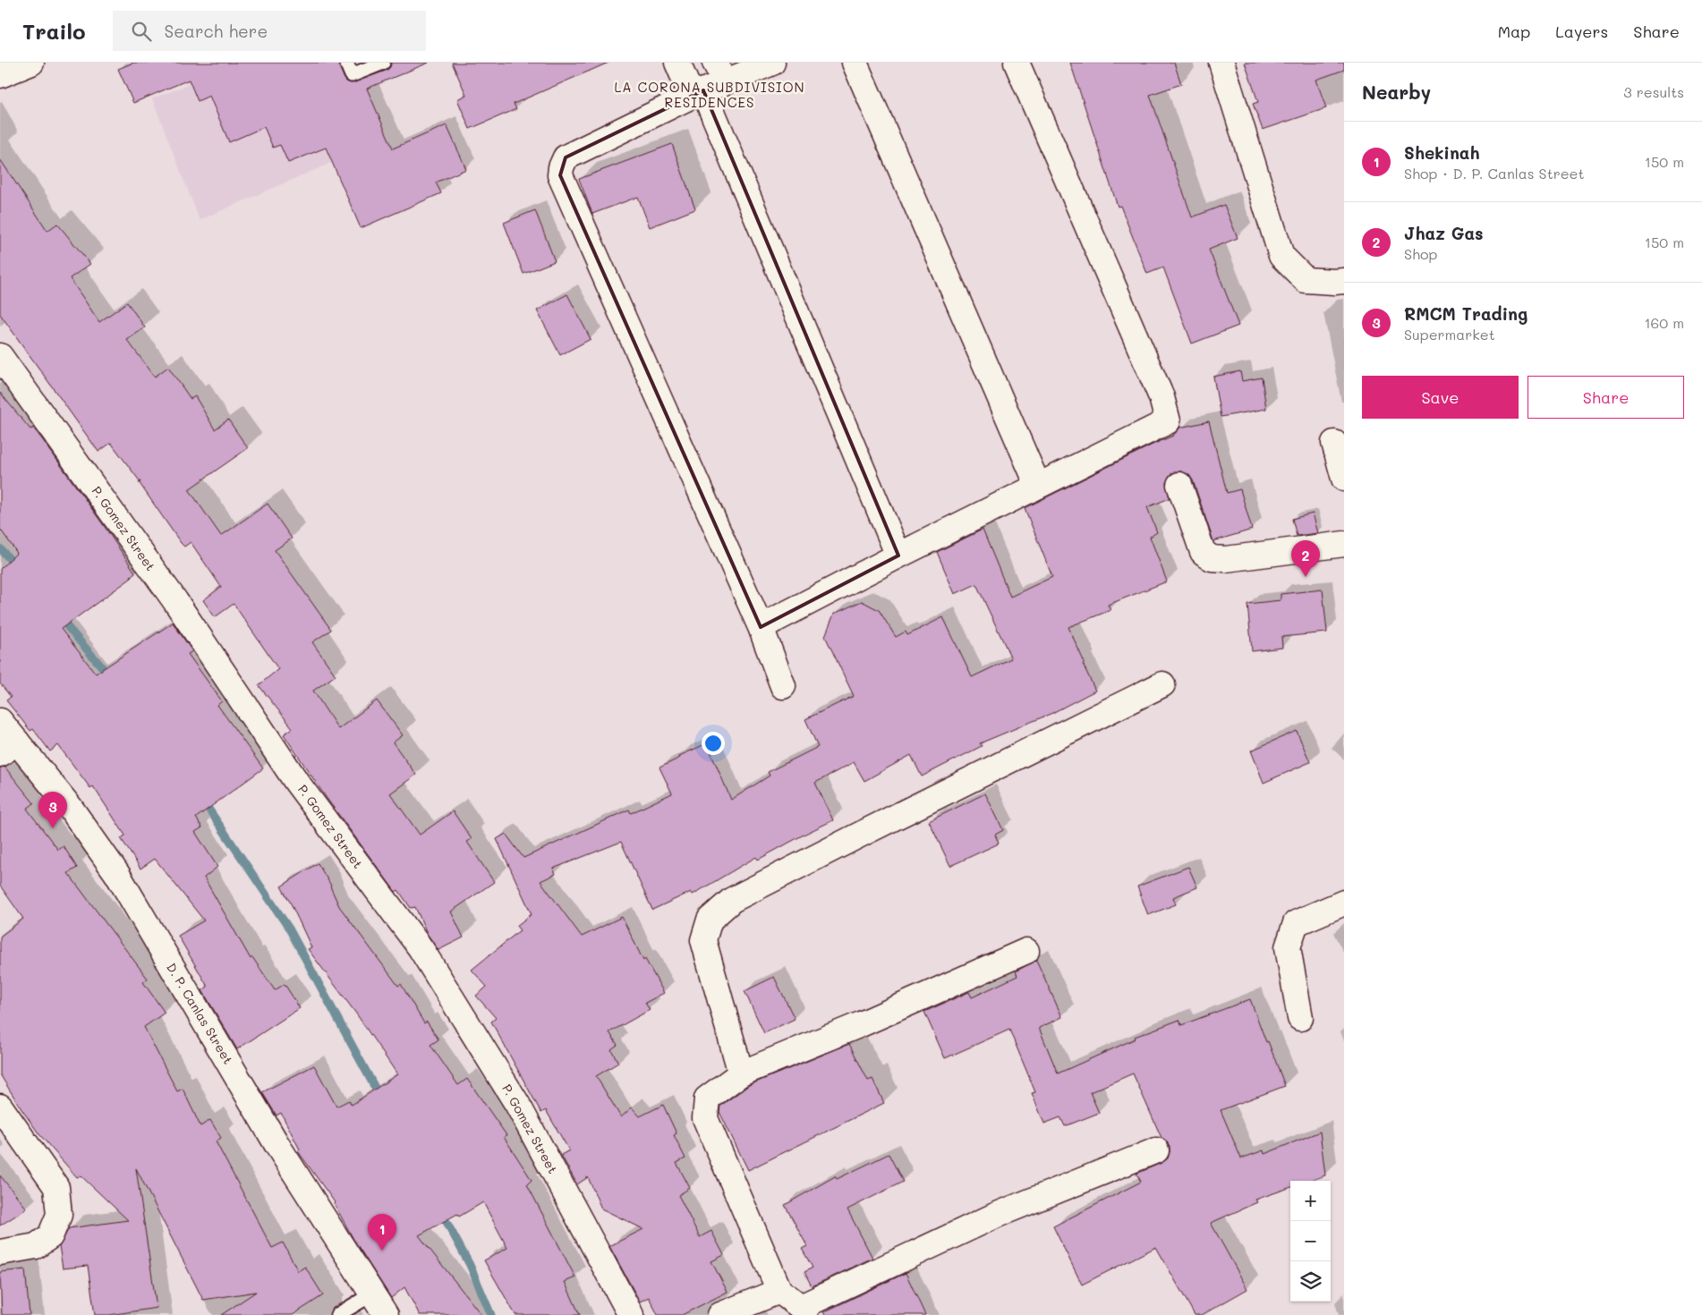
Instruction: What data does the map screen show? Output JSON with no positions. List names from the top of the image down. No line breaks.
{"streets":{"main road":["P. Gomez Street","D. P. Canlas Street"]},"districts":["LA CORONA SUBDIVISION RESIDENCES"],"page":{"header":"Trailo","search":"Search here","nav":["Map","Layers","Share"],"heading":["Nearby","3 results"],"list":[{"mark":"1","name":"Shekinah","note":"Shop · D. P. Canlas Street","value":"150 m"},{"mark":"2","name":"Jhaz Gas","note":"Shop","value":"150 m"},{"mark":"3","name":"RMCM Trading","note":"Supermarket","value":"160 m"}],"buttons":["Save","Share"],"pins":["2","3","1"],"map_buttons":["+","−"]}}
